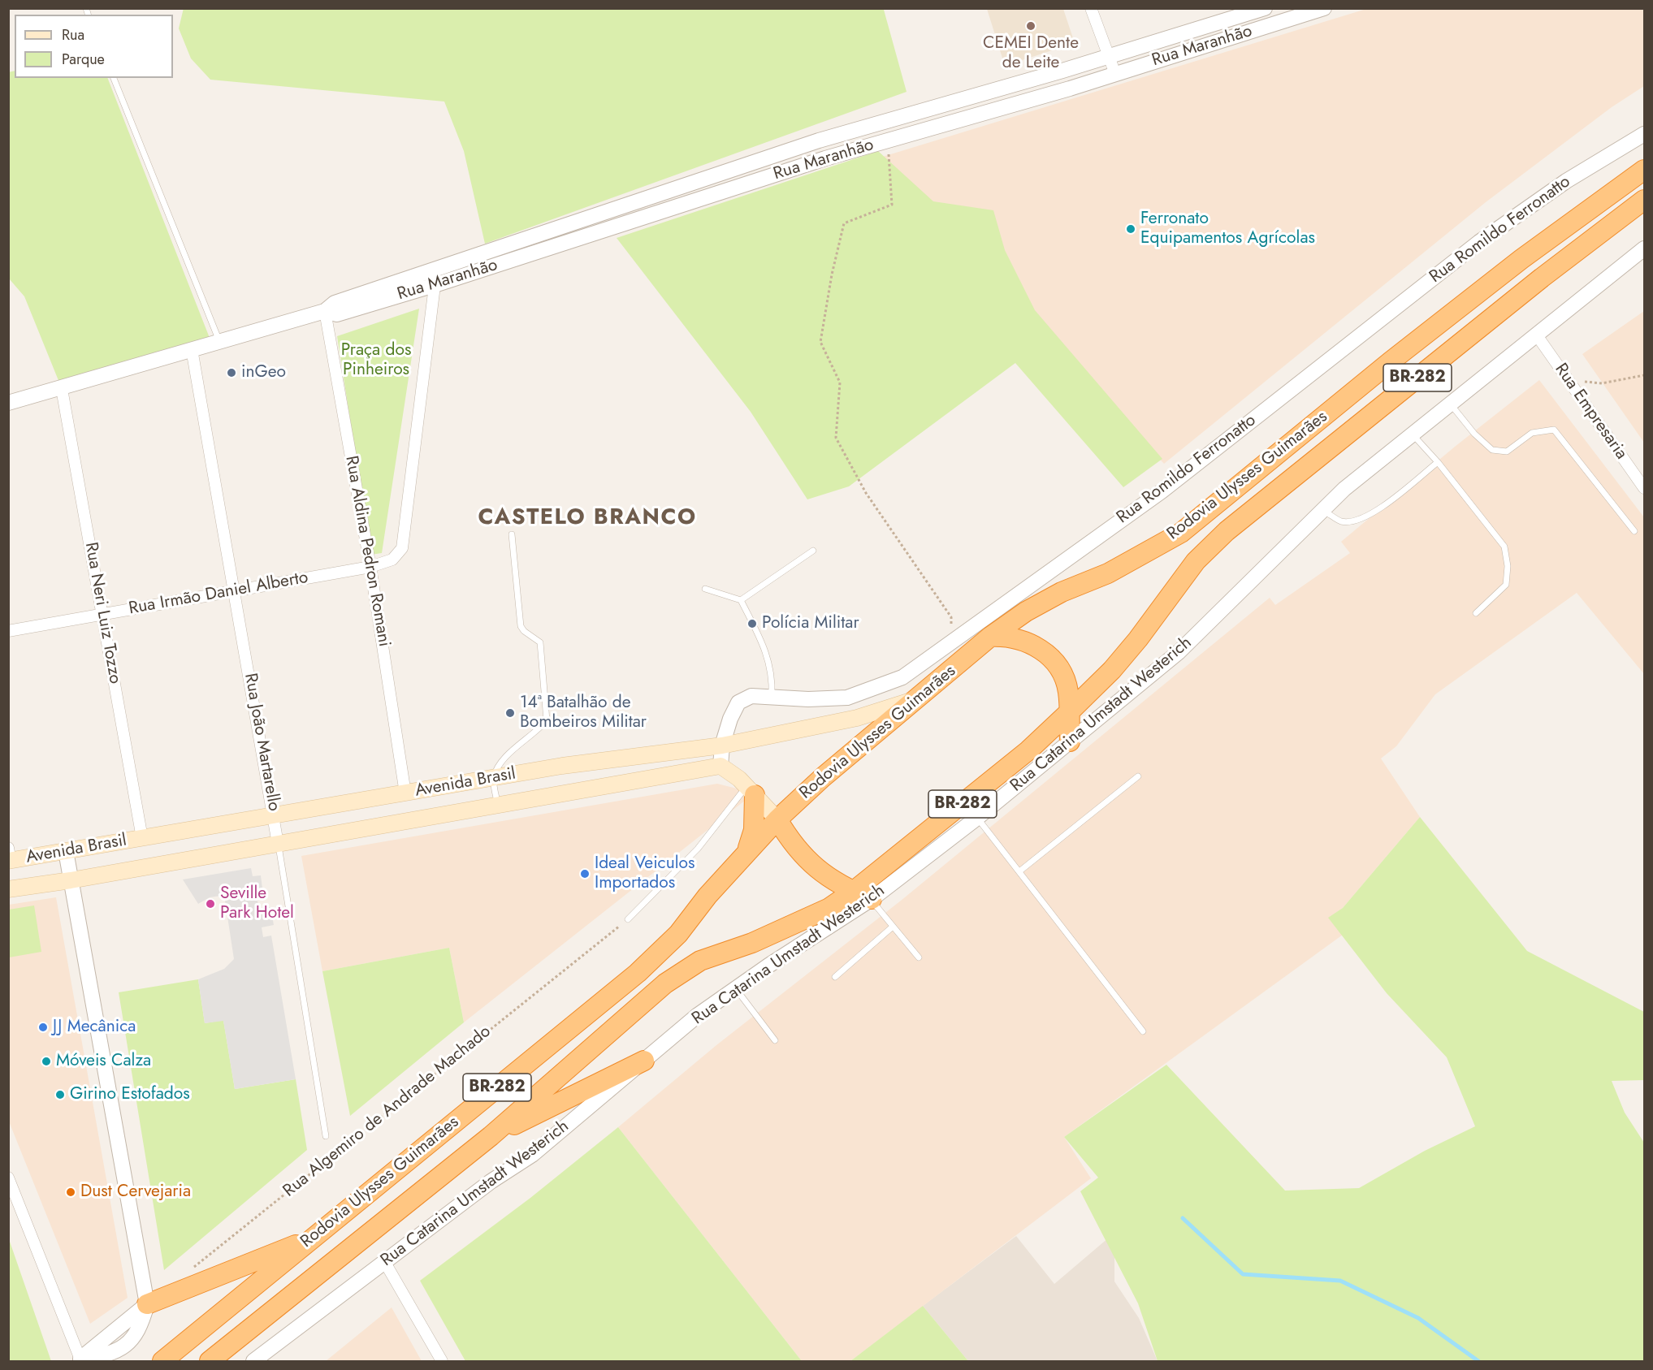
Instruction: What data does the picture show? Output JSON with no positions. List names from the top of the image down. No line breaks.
{"streets":{"highway":["BR-282","Rodovia Ulysses Guimarães"],"main road":["Avenida Brasil"],"street":["Rua Maranhão","Rua Romildo Ferronatto","Rua Empresaria","Rua Aldina Pedron Romani","Rua Irmão Daniel Alberto","Rua Neri Luiz Tozzo","Rua Catarina Umstadt Westerich","Rua João Martarello"],"path":["Rua Algemiro de Andrade Machado"]},"crossings":[["Rua Maranhão","Rua Aldina Pedron Romani"],["Rua Maranhão","Rua Irmão Daniel Alberto"],["Rua Maranhão","Rua Neri Luiz Tozzo"],["Rua Maranhão","Rua João Martarello"],["Rua Romildo Ferronatto","Avenida Brasil"],["Rua Empresaria","Rua Catarina Umstadt Westerich"],["Rodovia Ulysses Guimarães","Avenida Brasil"],["Rua Aldina Pedron Romani","Rua Irmão Daniel Alberto"],["Rua Aldina Pedron Romani","Avenida Brasil"],["Rua Irmão Daniel Alberto","Rua Neri Luiz Tozzo"],["Rua Irmão Daniel Alberto","Rua João Martarello"],["Rua Neri Luiz Tozzo","Avenida Brasil"],["Rua João Martarello","Avenida Brasil"]],"districts":["CASTELO BRANCO"],"parks":["Praça dos Pinheiros"],"places":["CEMEI Dente de Leite","Ferronato Equipamentos Agrícolas","inGeo","Polícia Militar","14ª Batalhão de Bombeiros Militar","Ideal Veiculos Importados","Seville Park Hotel","JJ Mecânica","Móveis Calza","Girino Estofados","Dust Cervejaria"],"legend":["Rua","Parque"]}
